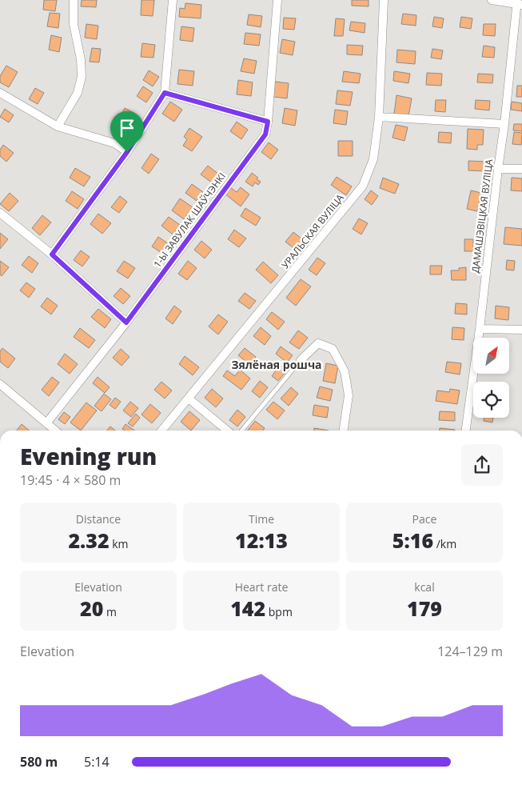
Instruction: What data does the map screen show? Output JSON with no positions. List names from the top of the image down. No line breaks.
{"streets":{"street":["ДАМАШЭВІЦКАЯ ВУЛІЦА","1-Ы ЗАВУЛАК ШАЎЧЭНКІ","УРАЛЬСКАЯ ВУЛІЦА"]},"districts":["Зялёная рошча"],"north":"top right","page":{"heading":["Evening run","19:45 · 4 × 580 m"],"stats":[["Distance","2.32 km"],["Time","12:13"],["Pace","5:16 /km"],["Elevation","20 m"],["Heart rate","142 bpm"],["kcal","179"]],"chart":["Elevation","124–129 m"],"list":[{"name":"580 m","note":"5:14"}]}}
